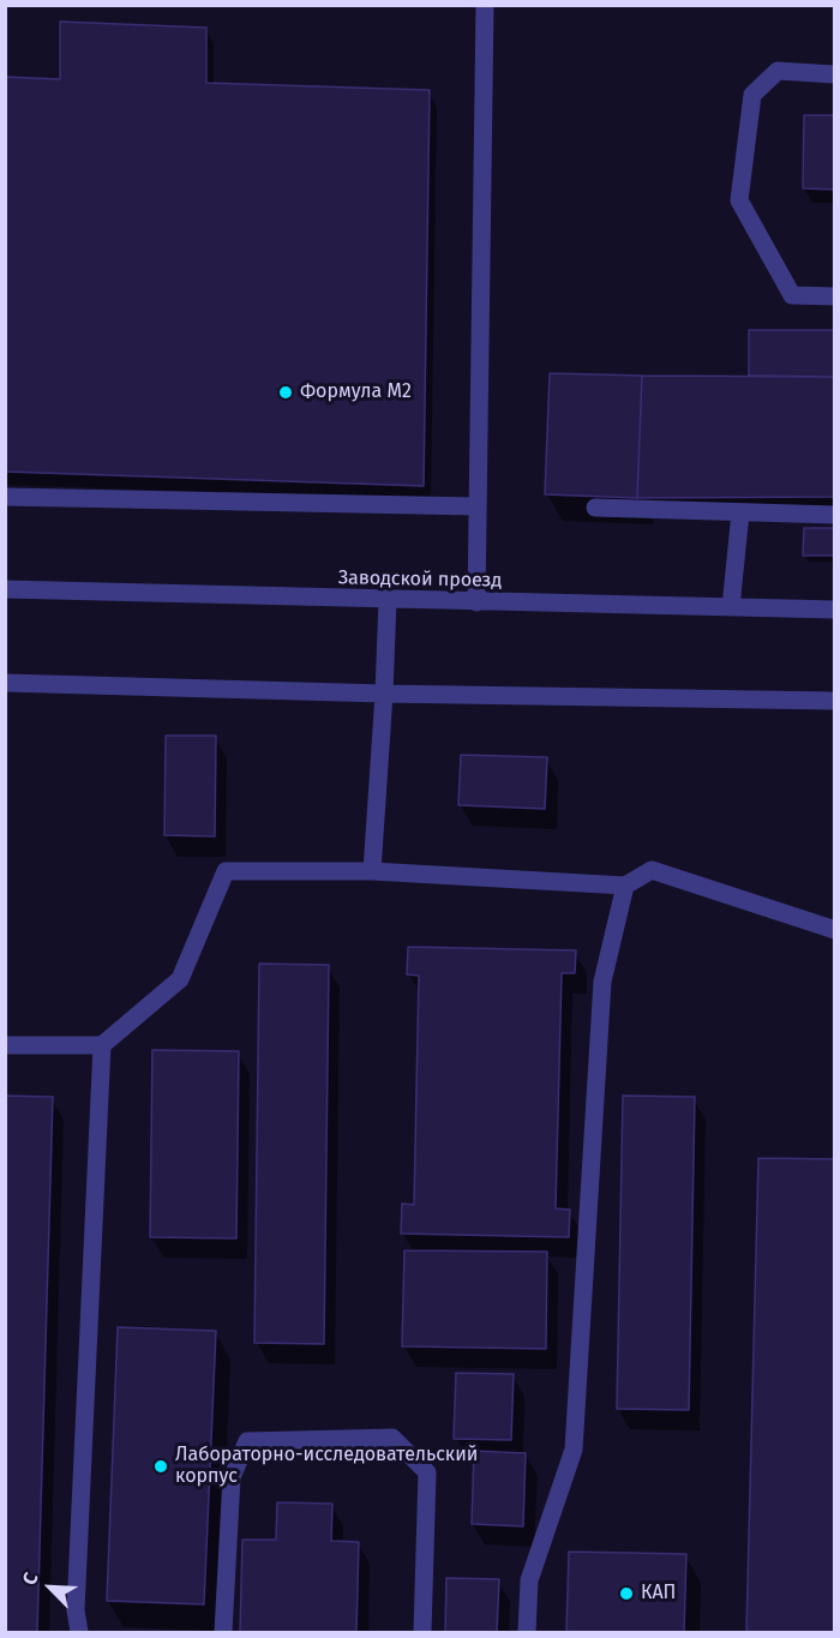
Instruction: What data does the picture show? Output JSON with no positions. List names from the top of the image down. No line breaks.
{"streets":{"street":["Заводской проезд"]},"places":["Формула М2","Лабораторно-исследовательский корпус","КАП"],"north":"top left"}
